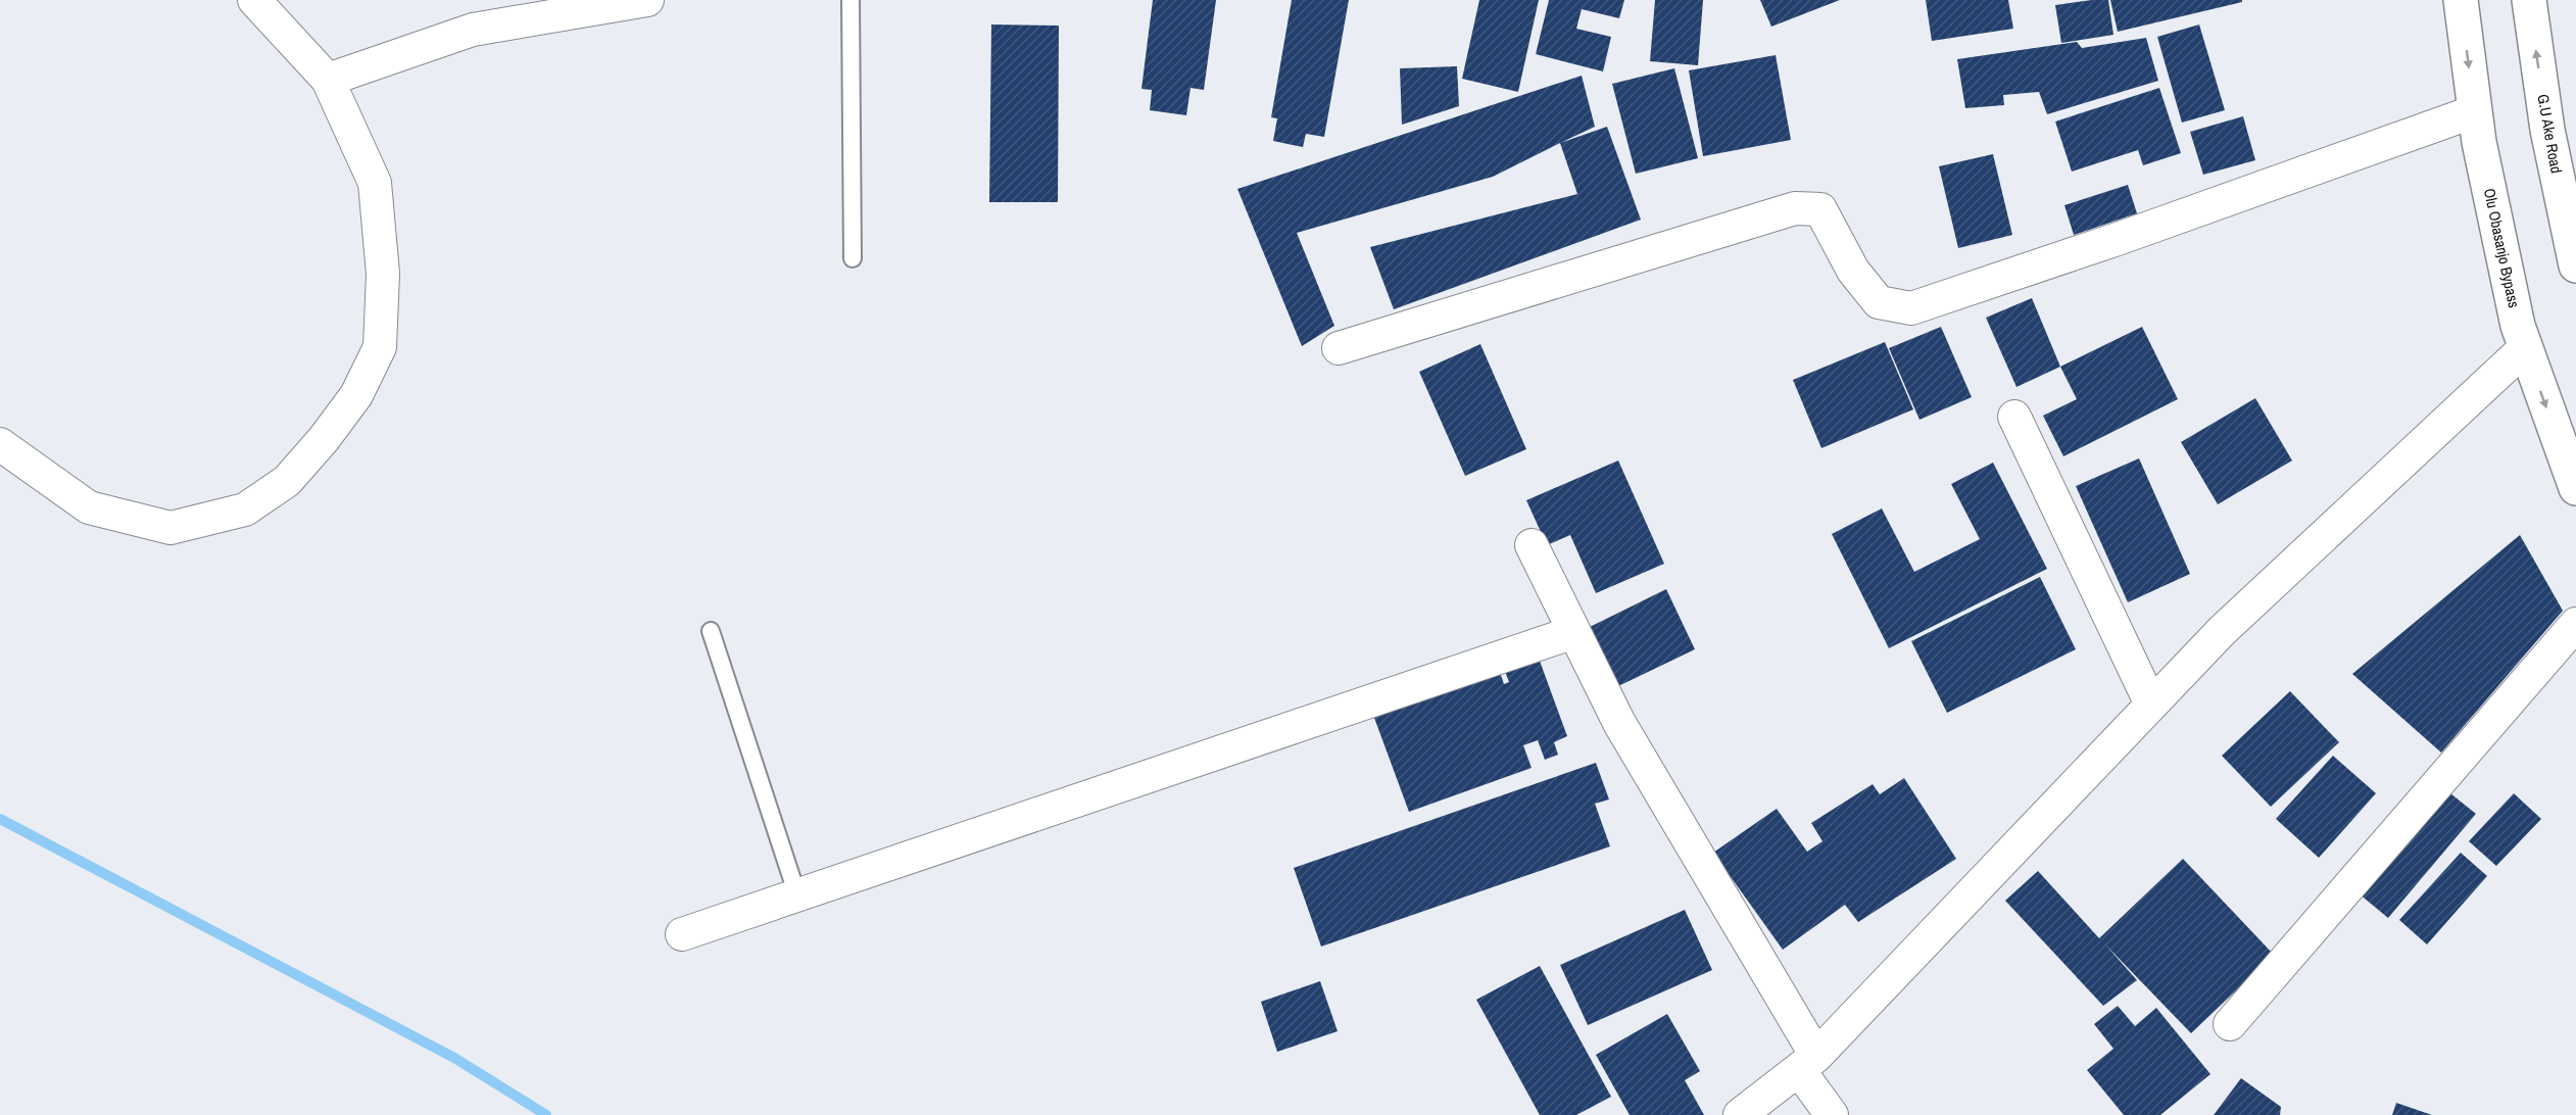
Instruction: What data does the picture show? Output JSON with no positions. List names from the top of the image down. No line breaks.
{"streets":{"main road":["G.U Ake Road","Olu Obasanjo Bypass"]},"one_way":["G.U Ake Road","Olu Obasanjo Bypass"]}
